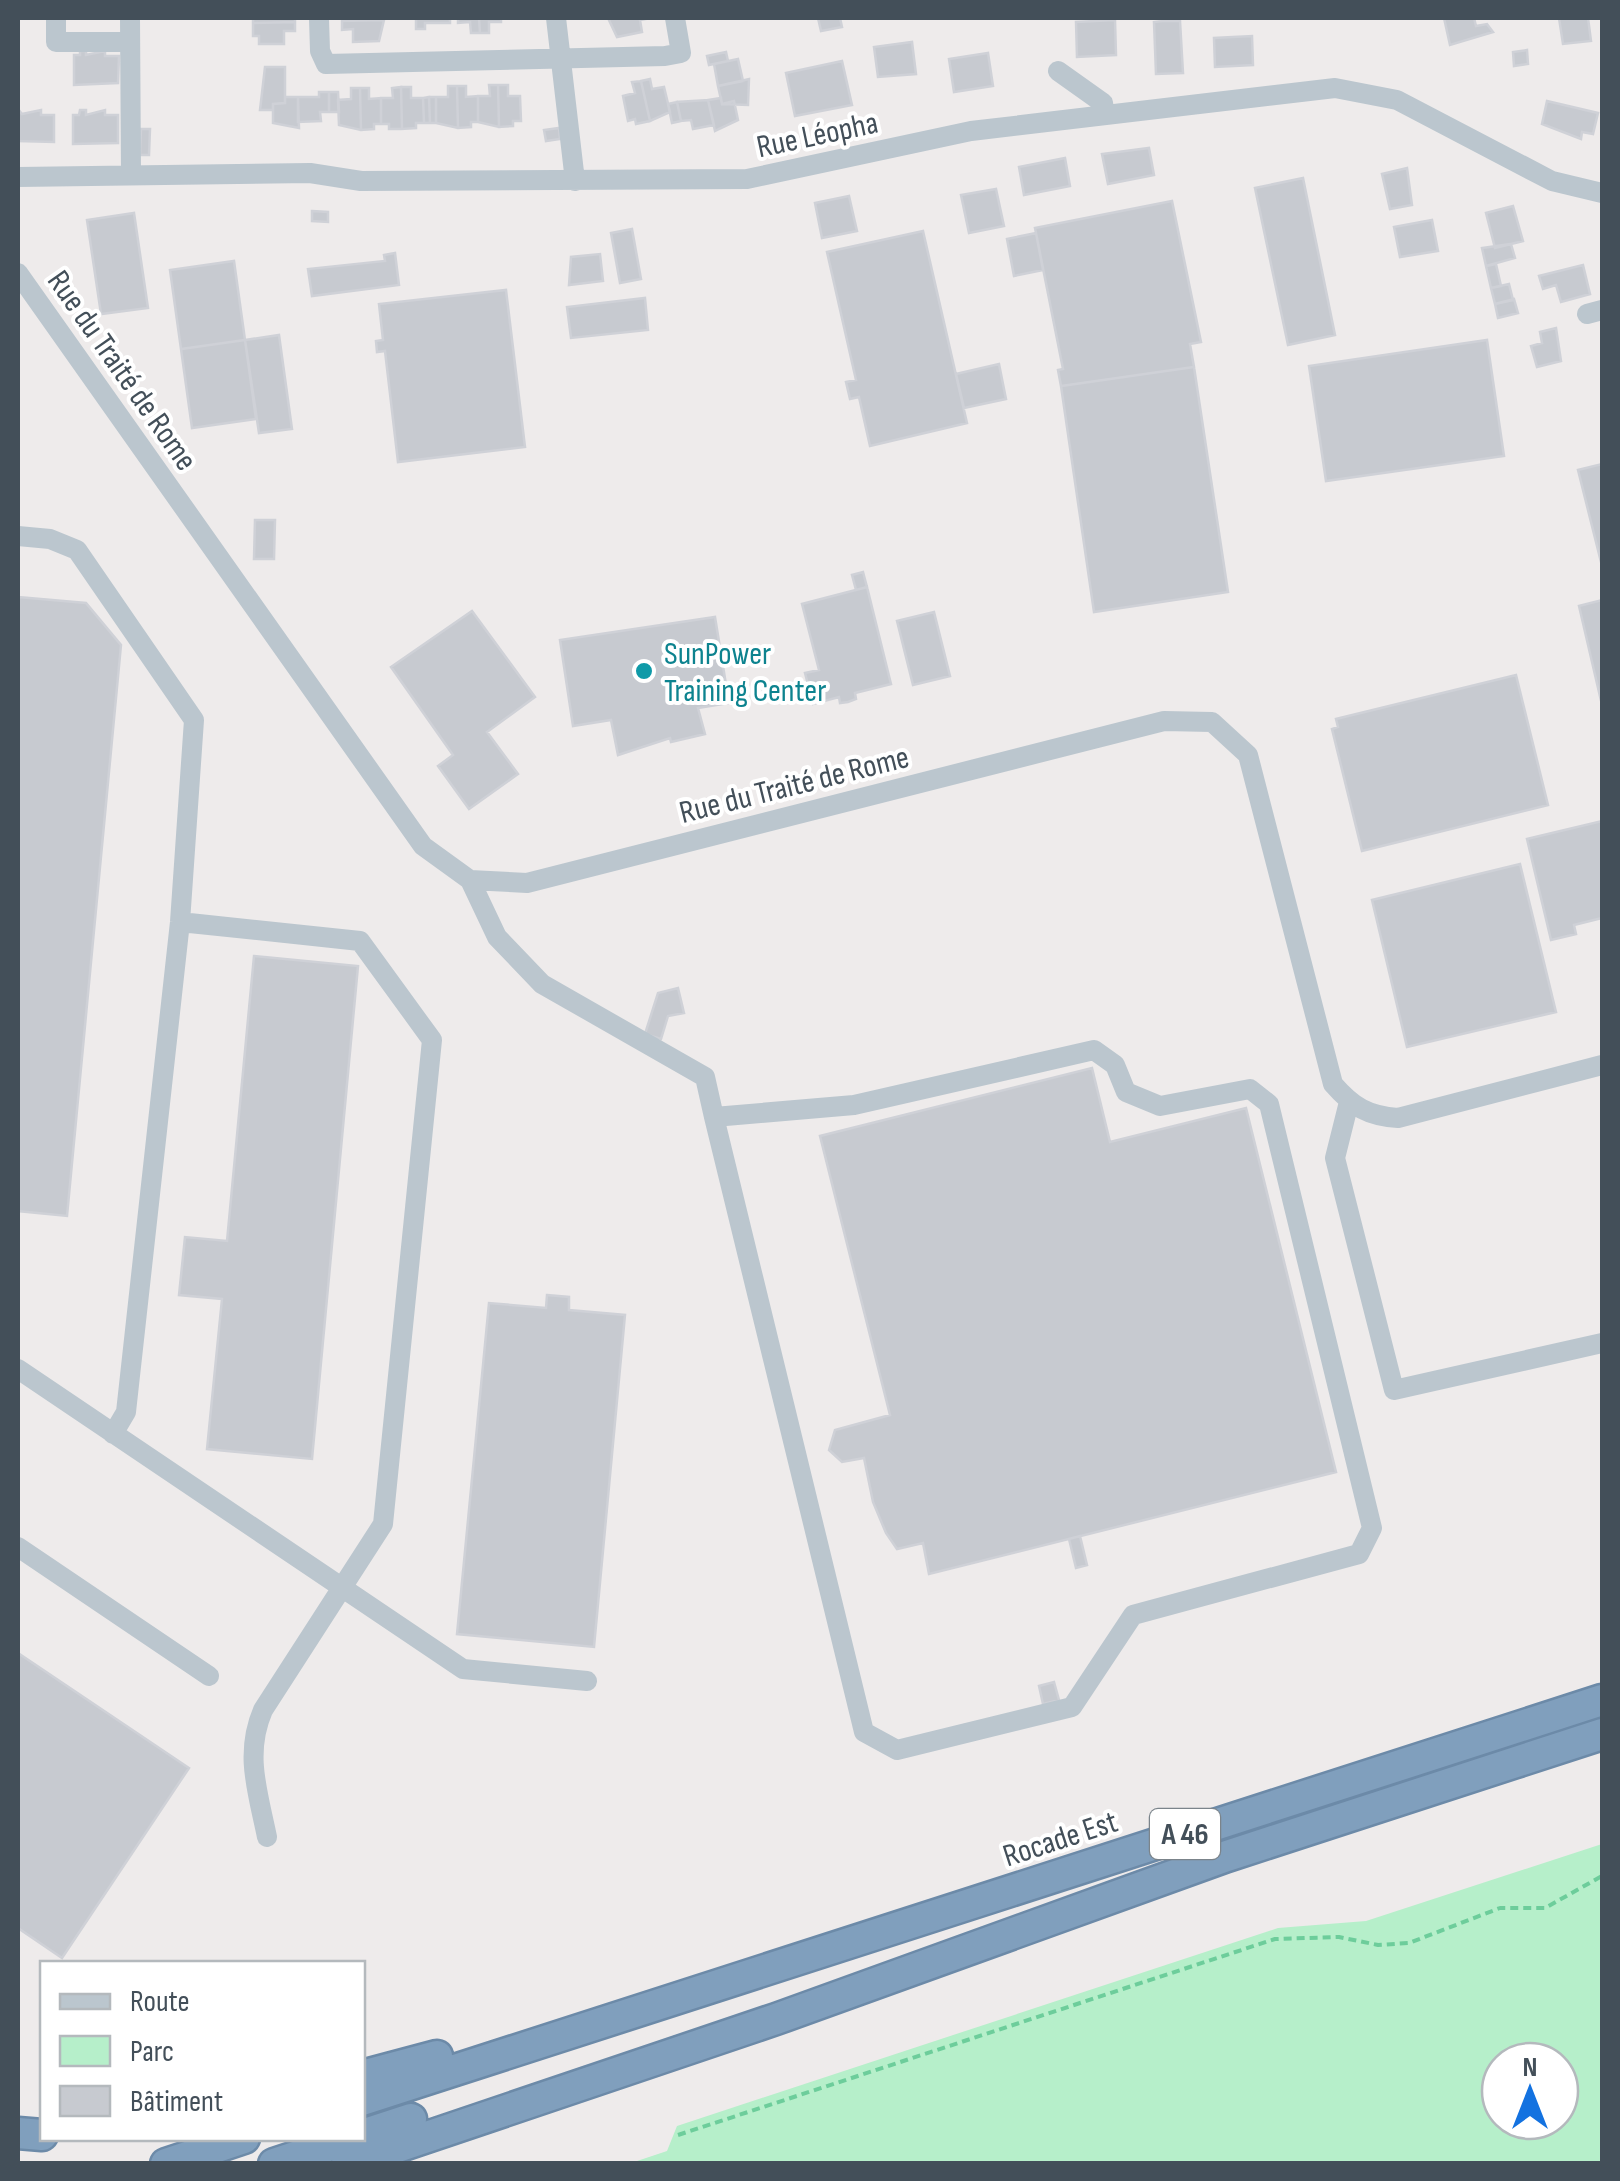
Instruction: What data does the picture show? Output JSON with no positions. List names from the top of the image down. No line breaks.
{"streets":{"highway":["A 46","Rocade Est"],"street":["Rue Léopha","Rue du Traité de Rome"]},"crossings":[["A 46","Rocade Est"]],"places":["SunPower Training Center"],"legend":["Route","Parc","Bâtiment"],"north":"top"}
